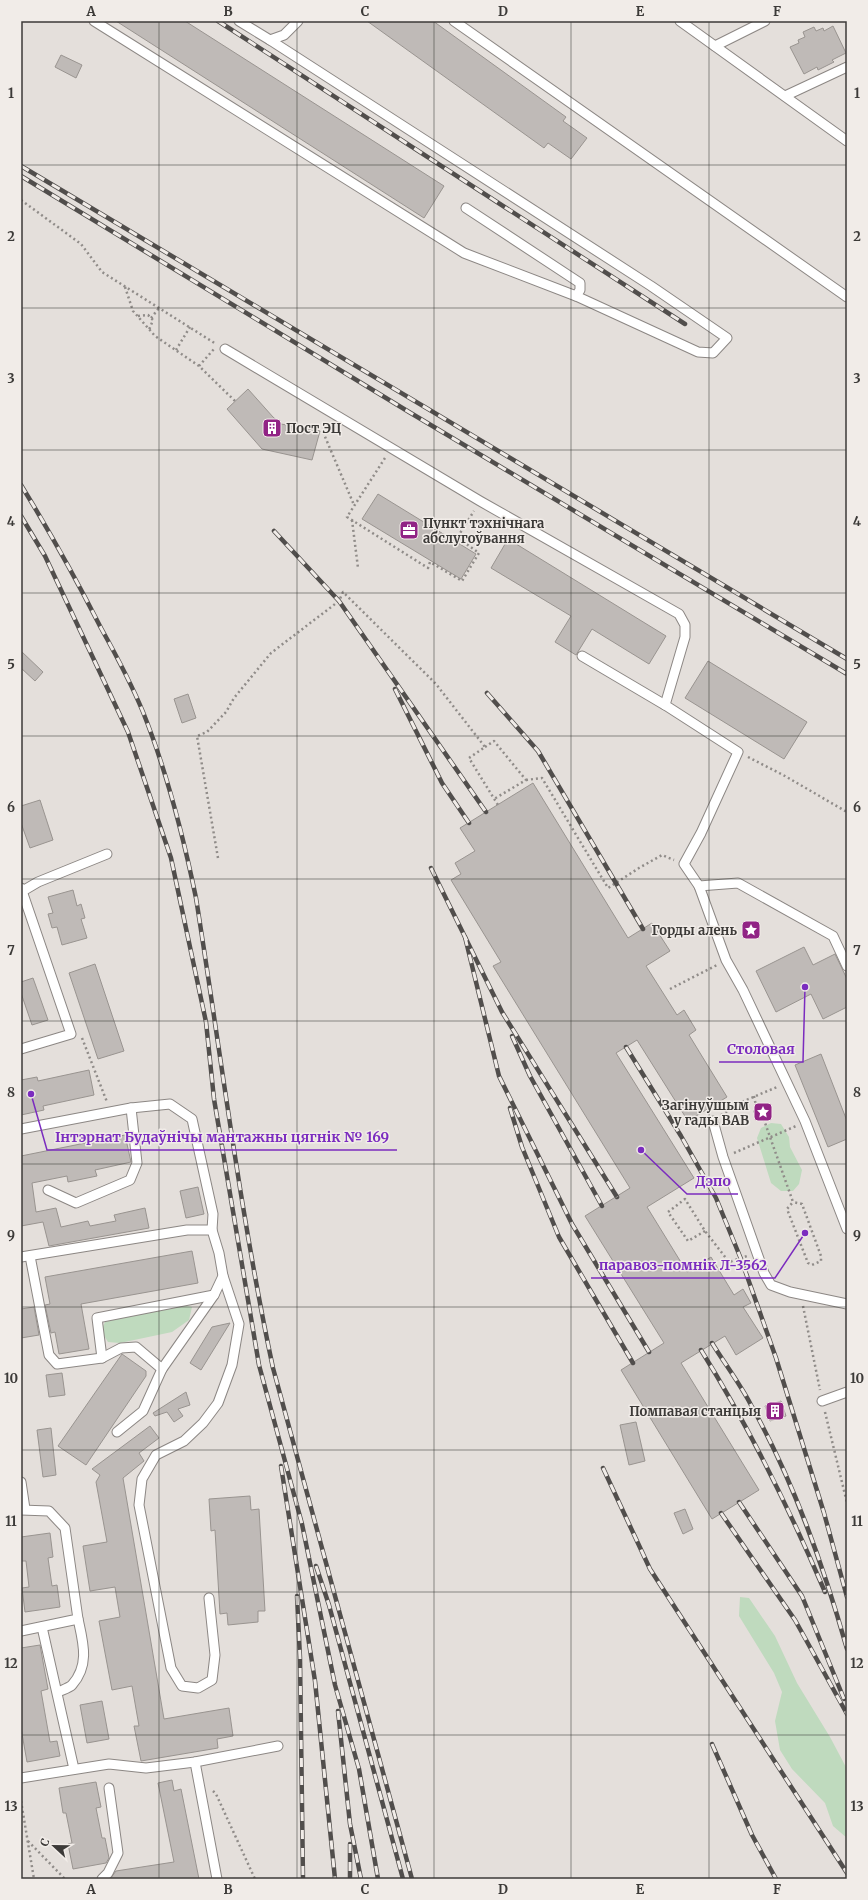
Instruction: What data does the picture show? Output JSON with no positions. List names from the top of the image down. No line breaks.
{"places":{"building":["Пост ЭЦ","Помпавая станцыя"],"office":["Пункт тэхнічнага абслугоўвання"],"place":["Горды алень","Загінуўшым у гады ВАВ"],"other":["Столовая","Інтэрнат Будаўнічы мантажны цягнік № 169","Дэпо","паравоз-помнік Л-3562"]},"north":"left","grid":{"columns":["A","B","C","D","E","F"],"rows":["1","2","3","4","5","6","7","8","9","10","11","12","13"]}}
